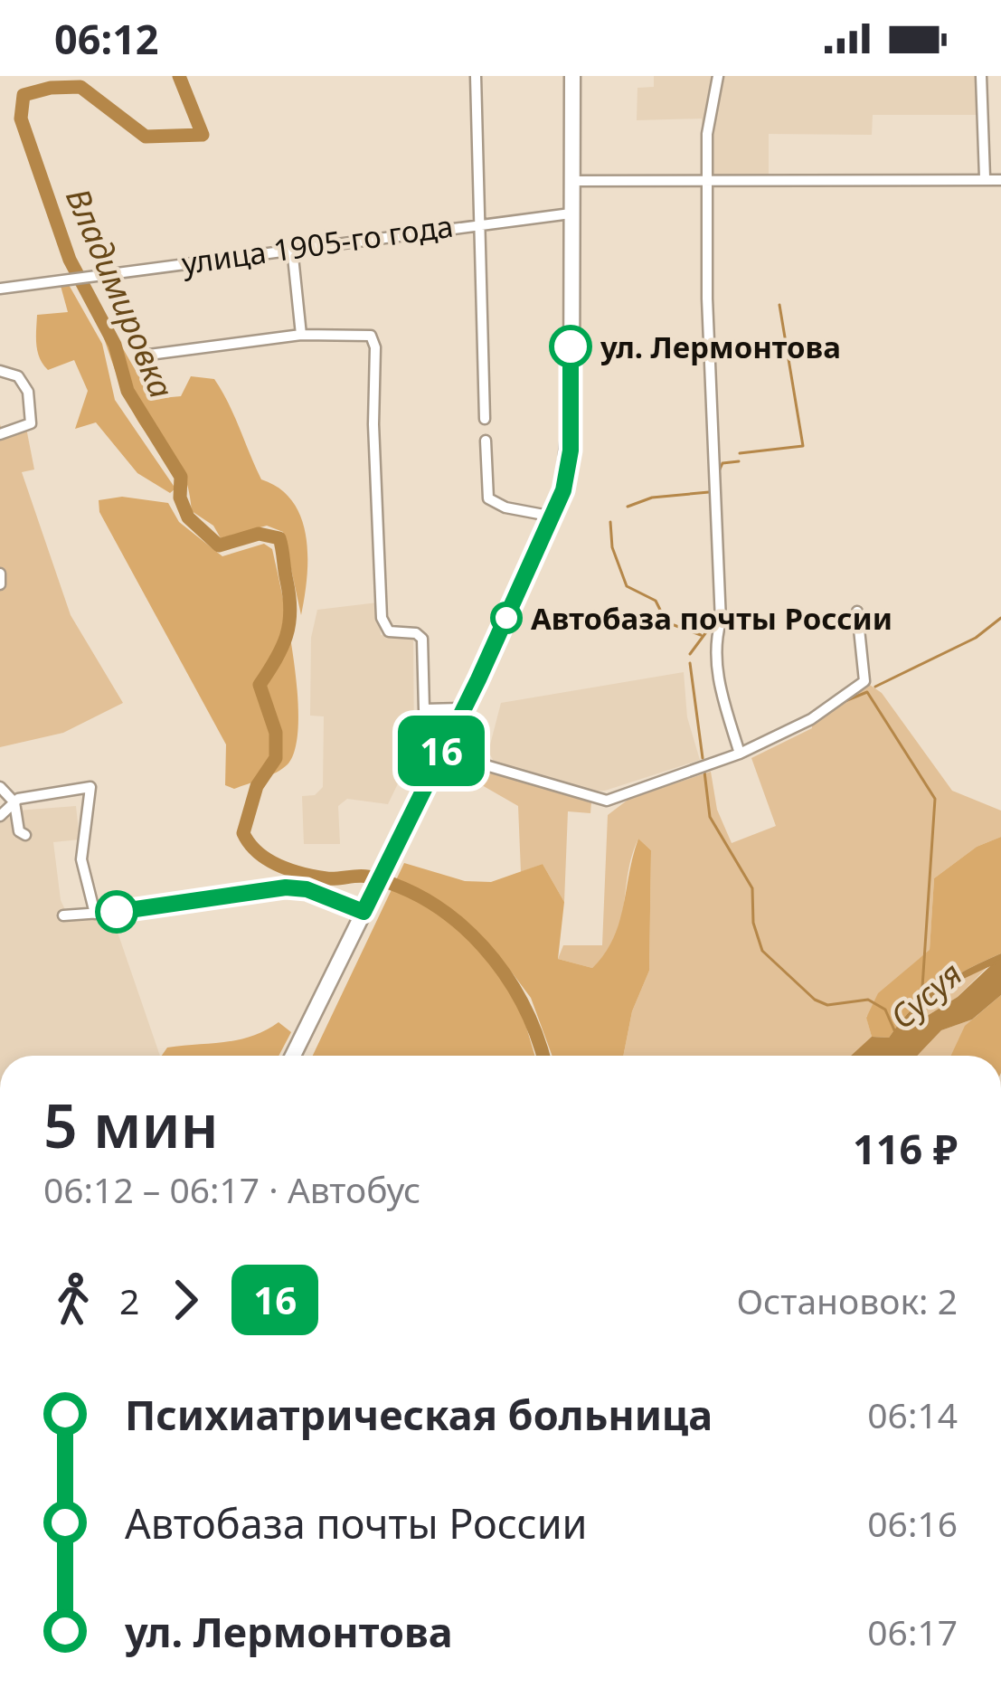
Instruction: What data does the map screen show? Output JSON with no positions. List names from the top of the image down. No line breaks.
{"streets":{"street":["улица 1905-го года"]},"water":["Владимировка","Сусуя"],"places":["ул. Лермонтова","Автобаза почты России"],"lines":["bus line 16"],"page":{"status":"06:12","on_map":"16","heading":["5 мин","06:12 – 06:17 · Автобус","116 ₽"],"legs":["2","16","Остановок: 2"],"list":[{"name":"Психиатрическая больница","value":"06:14"},{"name":"Автобаза почты России","value":"06:16"},{"name":"ул. Лермонтова","value":"06:17"}]}}
